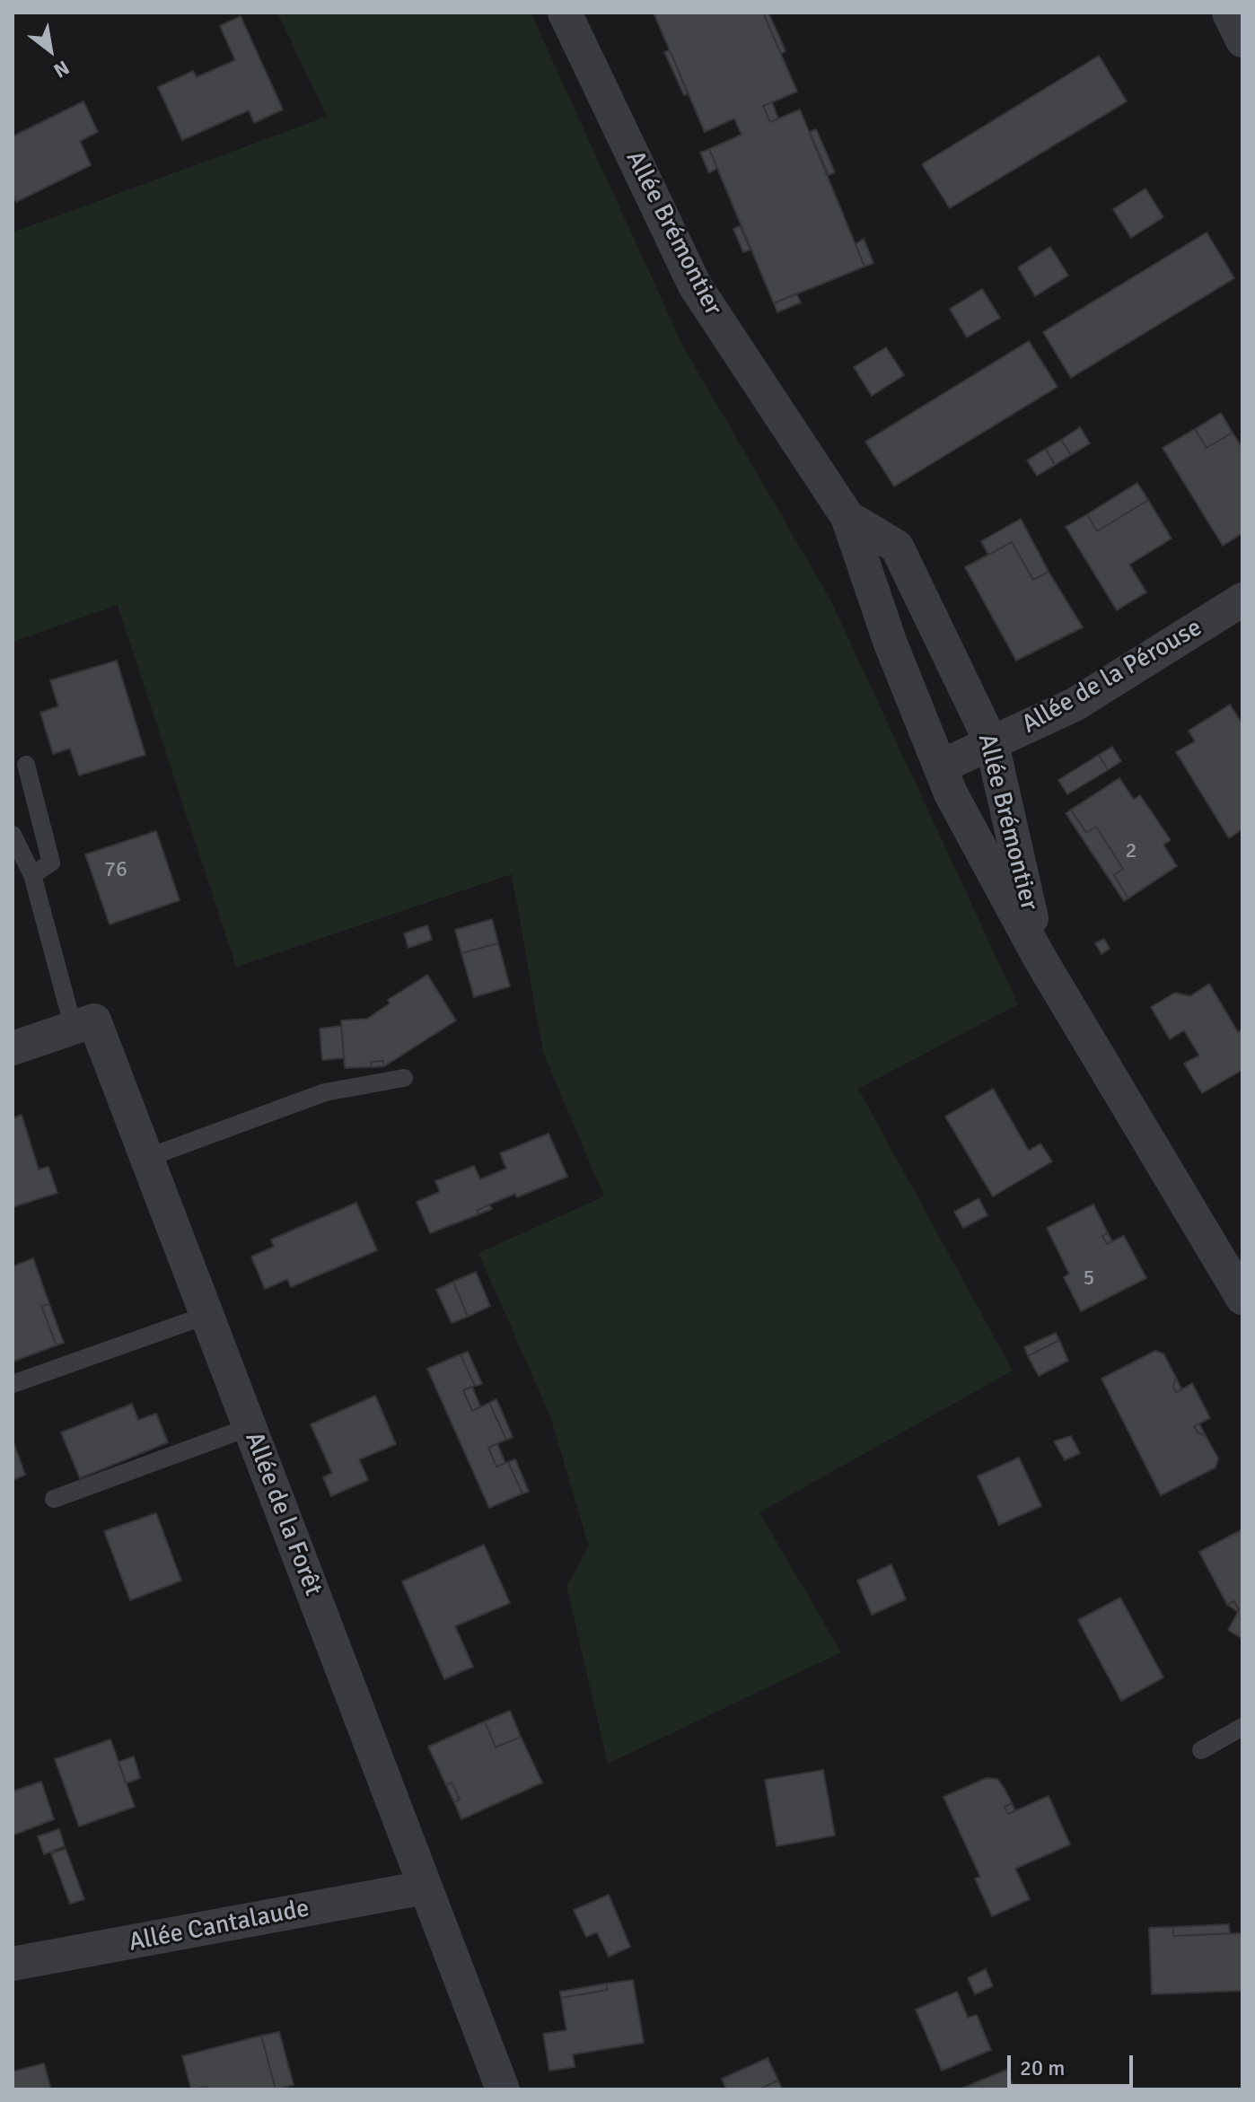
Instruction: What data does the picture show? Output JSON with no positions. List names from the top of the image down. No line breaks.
{"streets":{"street":["Allée Brémontier","Allée de la Pérouse","Allée de la Forêt","Allée Cantalaude"]},"crossings":[["Allée Brémontier","Allée de la Pérouse"],["Allée de la Forêt","Allée Cantalaude"]],"house_numbers":["2","76","5"],"scale_bar":"20 m","north":"bottom right"}
